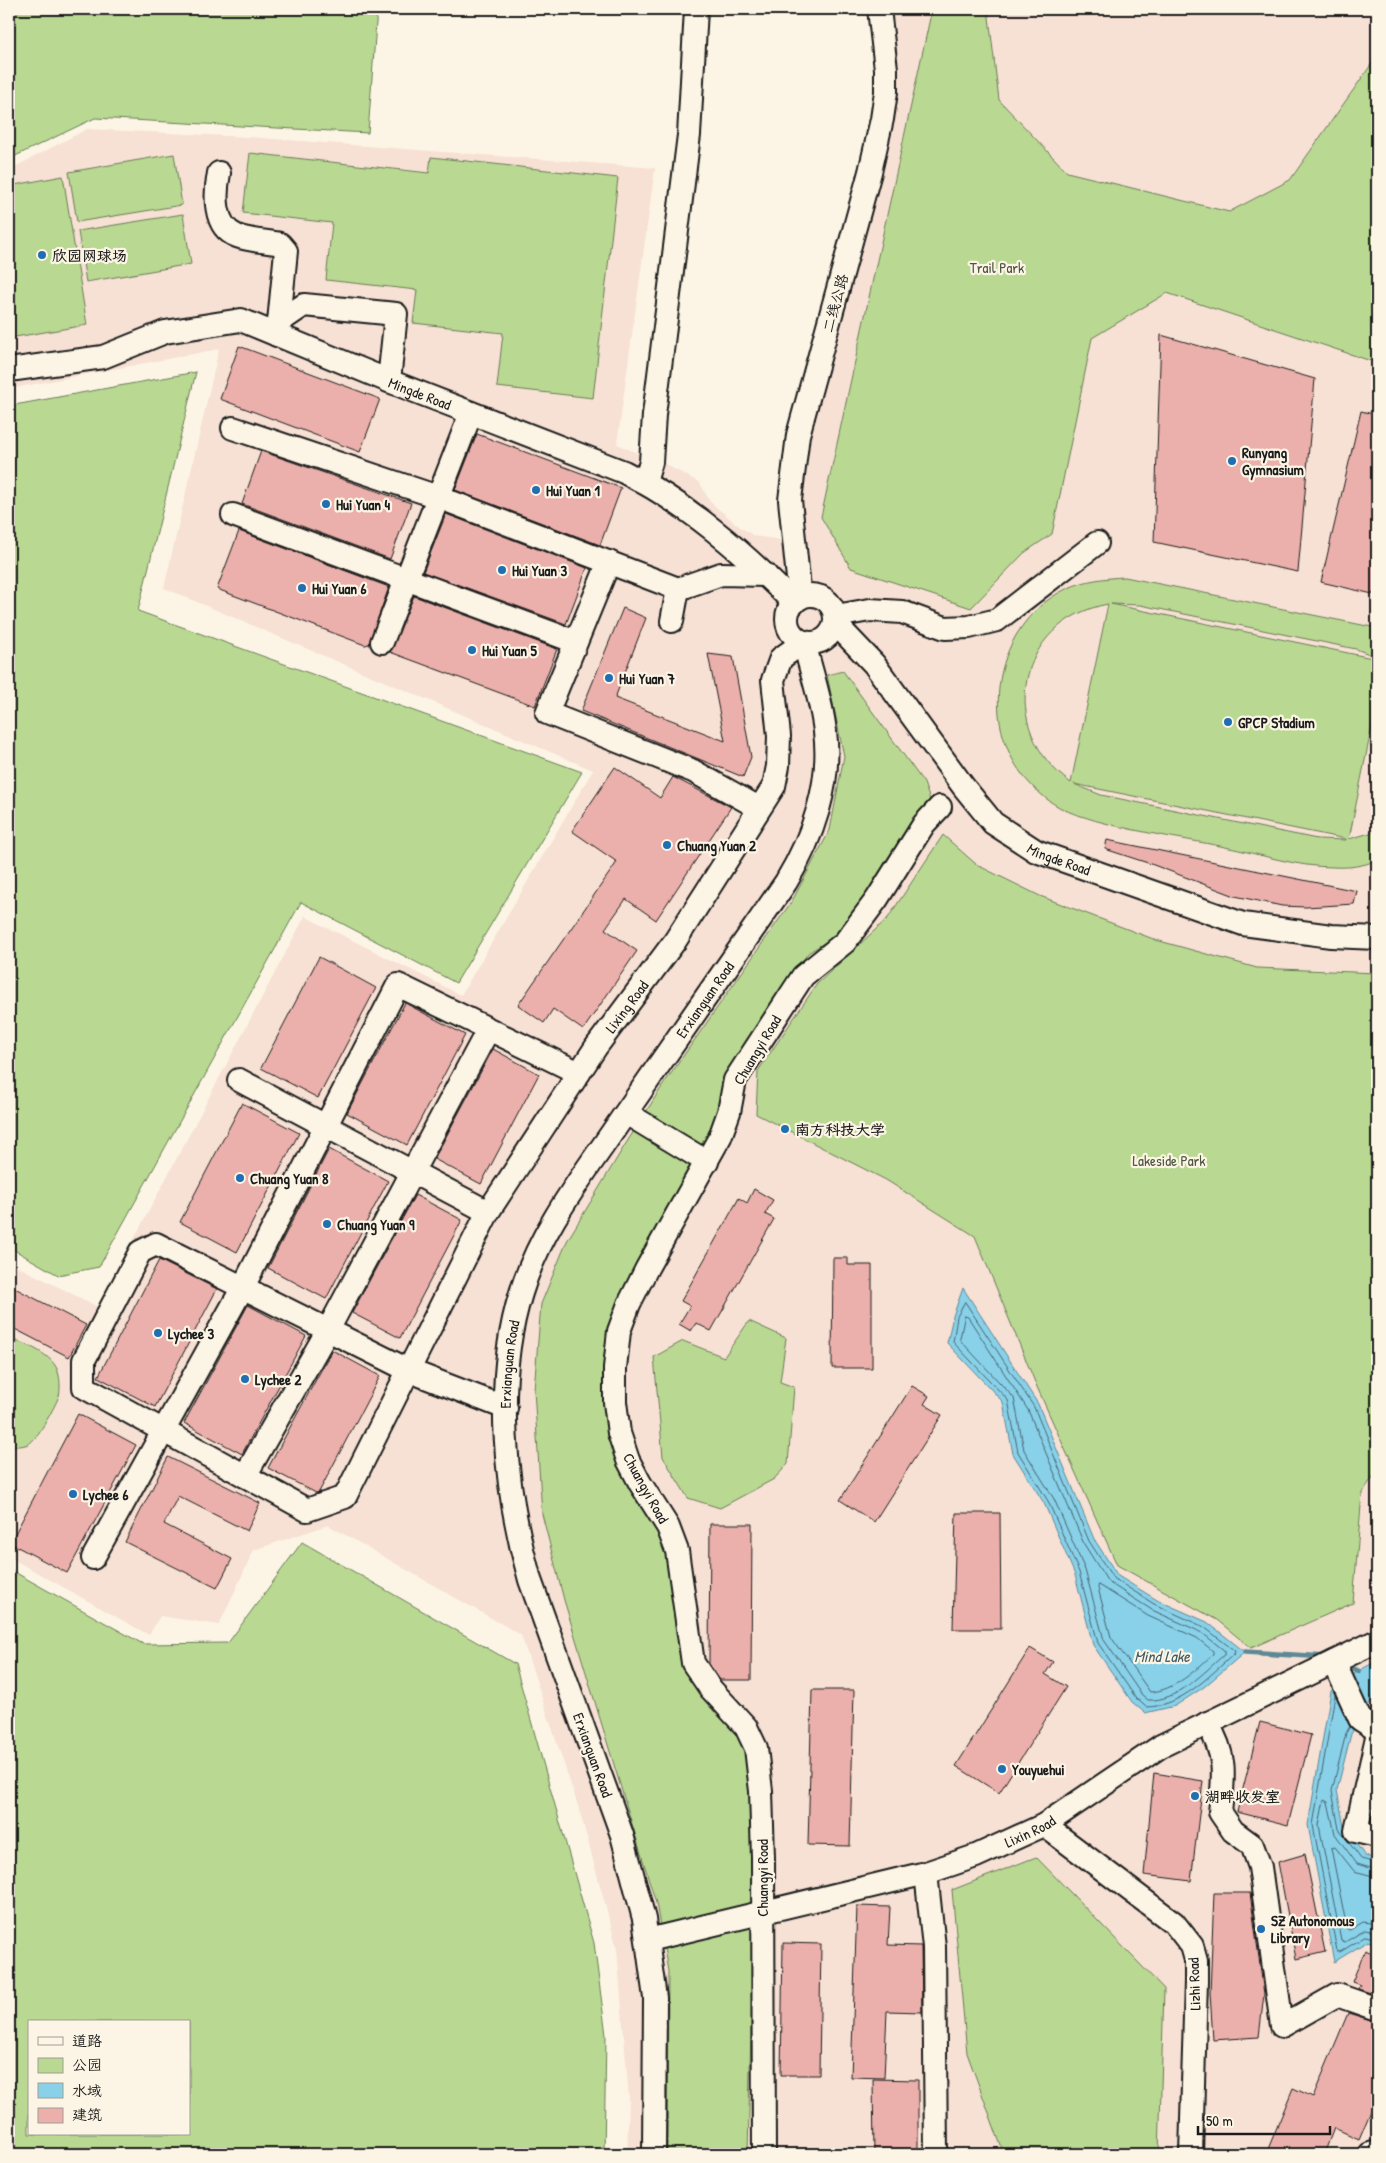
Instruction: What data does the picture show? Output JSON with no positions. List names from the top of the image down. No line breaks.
{"streets":{"street":["二线公路","Mingde Road","Erxianguan Road","Lixing Road","Chuangyi Road","Lixin Road","Lizhi Road"]},"crossings":[["二线公路","Mingde Road"],["二线公路","Erxianguan Road"],["二线公路","Lixing Road"],["Mingde Road","Erxianguan Road"],["Mingde Road","Lixing Road"],["Erxianguan Road","Lixing Road"],["Erxianguan Road","Lixin Road"],["Chuangyi Road","Lixin Road"],["Lixin Road","Lizhi Road"]],"water":["Mind Lake"],"parks":["Trail Park","Lakeside Park"],"places":["欣园网球场","Runyang Gymnasium","Hui Yuan 1","Hui Yuan 4","Hui Yuan 3","Hui Yuan 6","Hui Yuan 5","Hui Yuan 7","GPCP Stadium","Chuang Yuan 2","南方科技大学","Chuang Yuan 8","Chuang Yuan 9","Lychee 3","Lychee 2","Lychee 6","Youyuehui","湖畔收发室","SZ Autonomous Library"],"legend":["道路","公园","水域","建筑"],"scale_bar":"50 m"}
